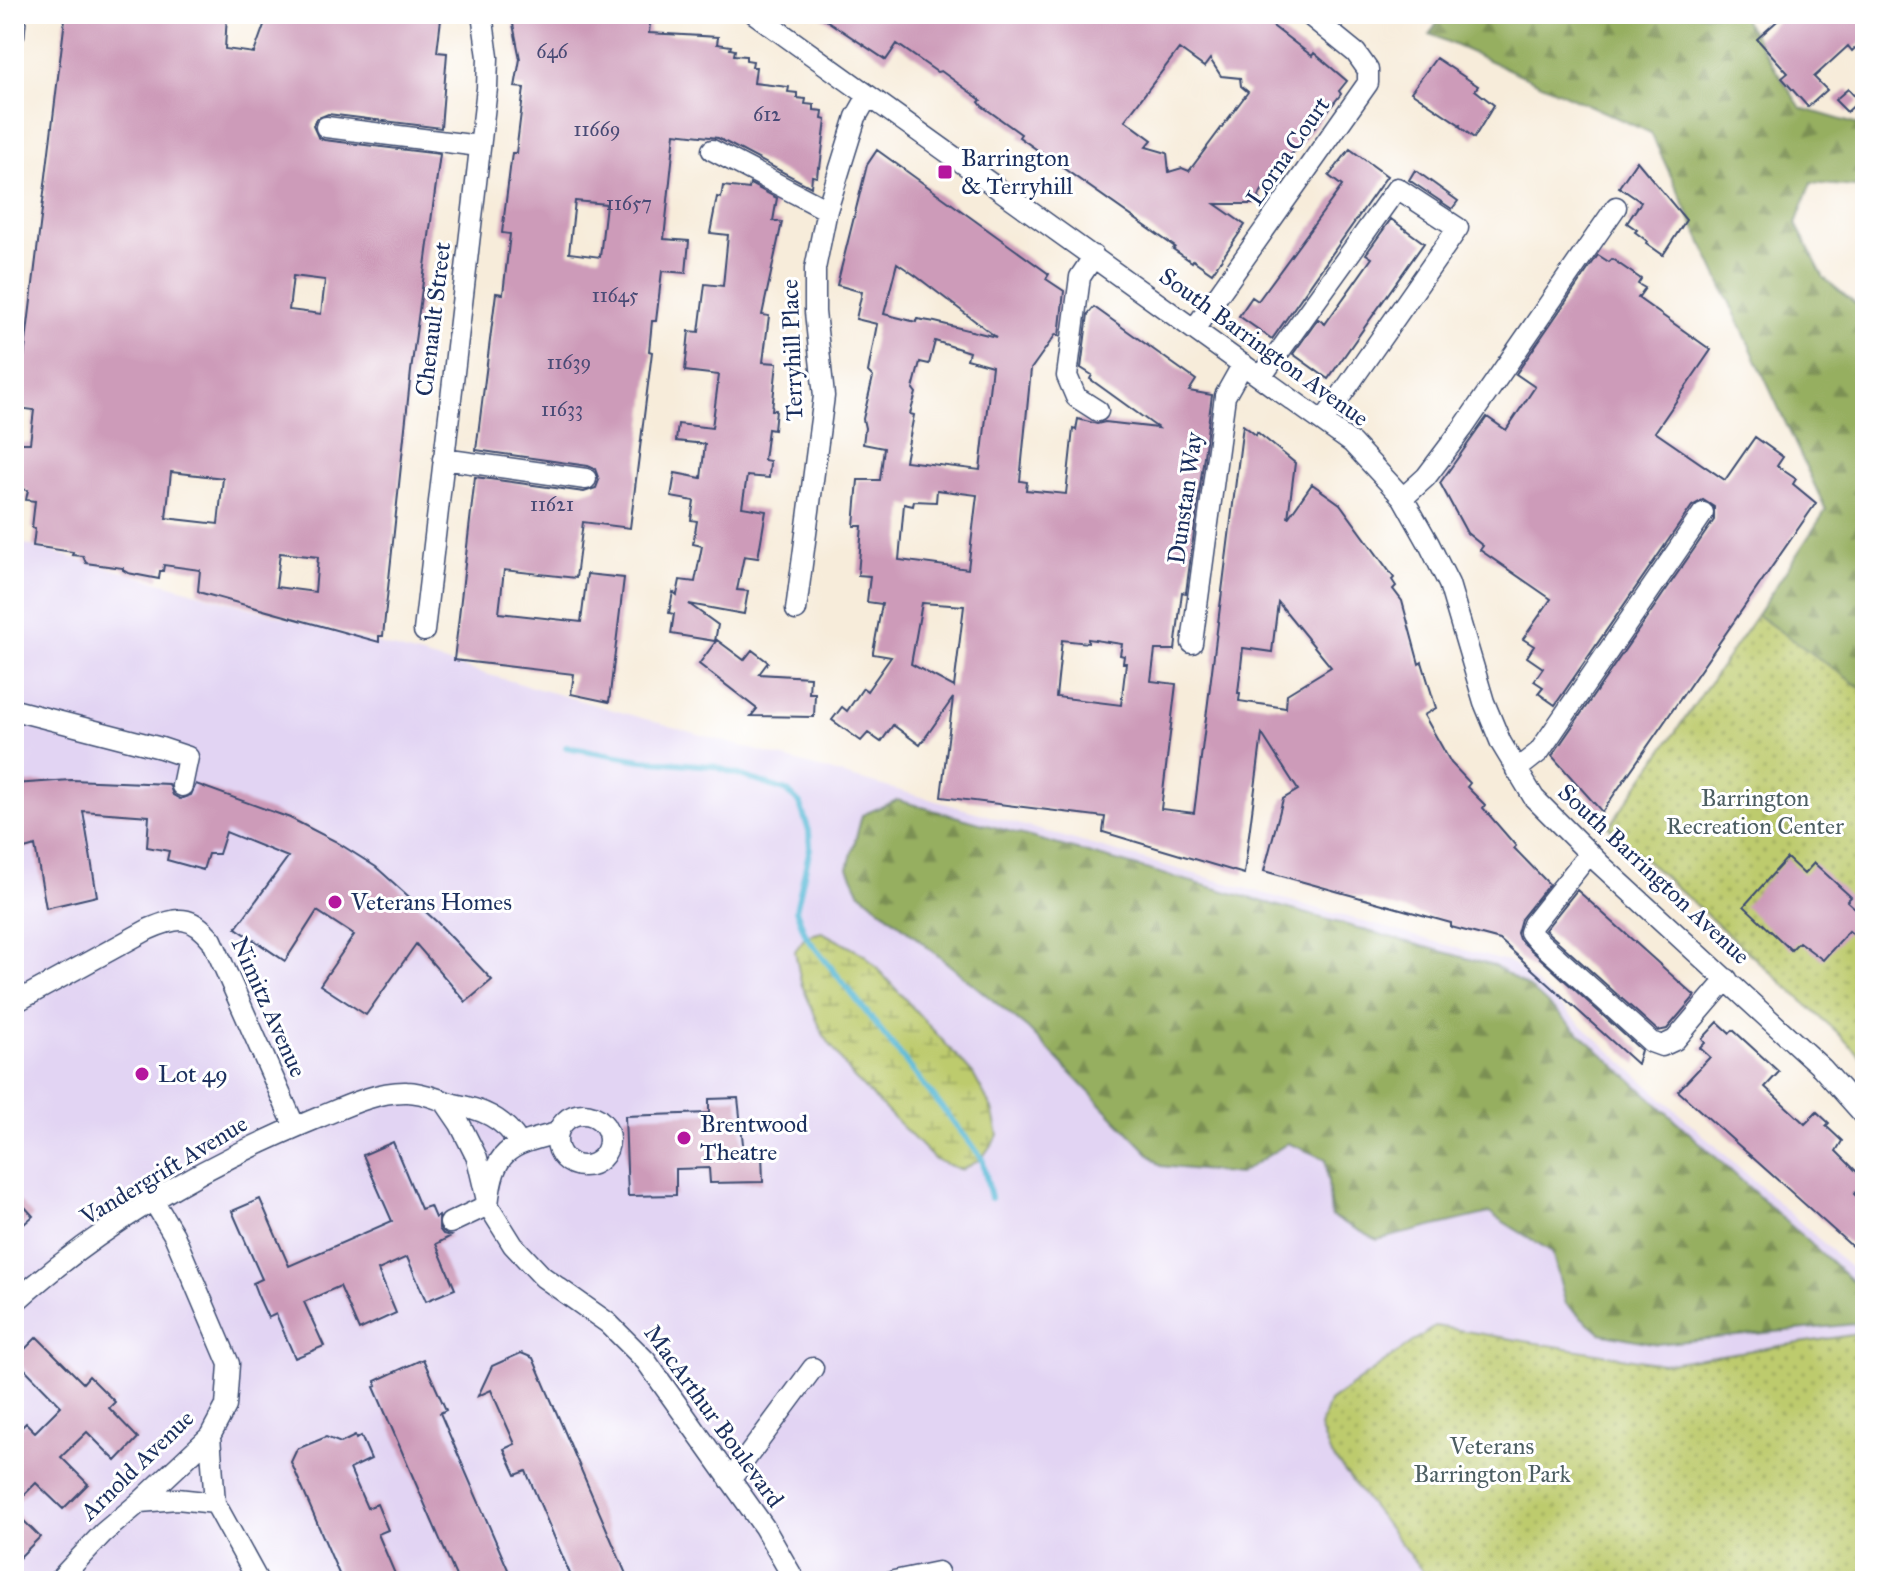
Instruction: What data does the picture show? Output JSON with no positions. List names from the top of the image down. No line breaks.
{"streets":{"street":["Lorna Court","Chenault Street","South Barrington Avenue","Terryhill Place","Dunstan Way","Nimitz Avenue","Vandergrift Avenue","MacArthur Boulevard","Arnold Avenue"]},"crossings":[["Lorna Court","South Barrington Avenue"],["South Barrington Avenue","Terryhill Place"],["South Barrington Avenue","Dunstan Way"],["Nimitz Avenue","Vandergrift Avenue"],["Vandergrift Avenue","MacArthur Boulevard"],["Vandergrift Avenue","Arnold Avenue"]],"parks":["Barrington Recreation Center","Veterans Barrington Park"],"places":{"transit":["Barrington & Terryhill"],"other":["Veterans Homes","Lot 49","Brentwood Theatre"]},"house_numbers":["646","612","11669","11657","11645","11639","11633","11621"]}
